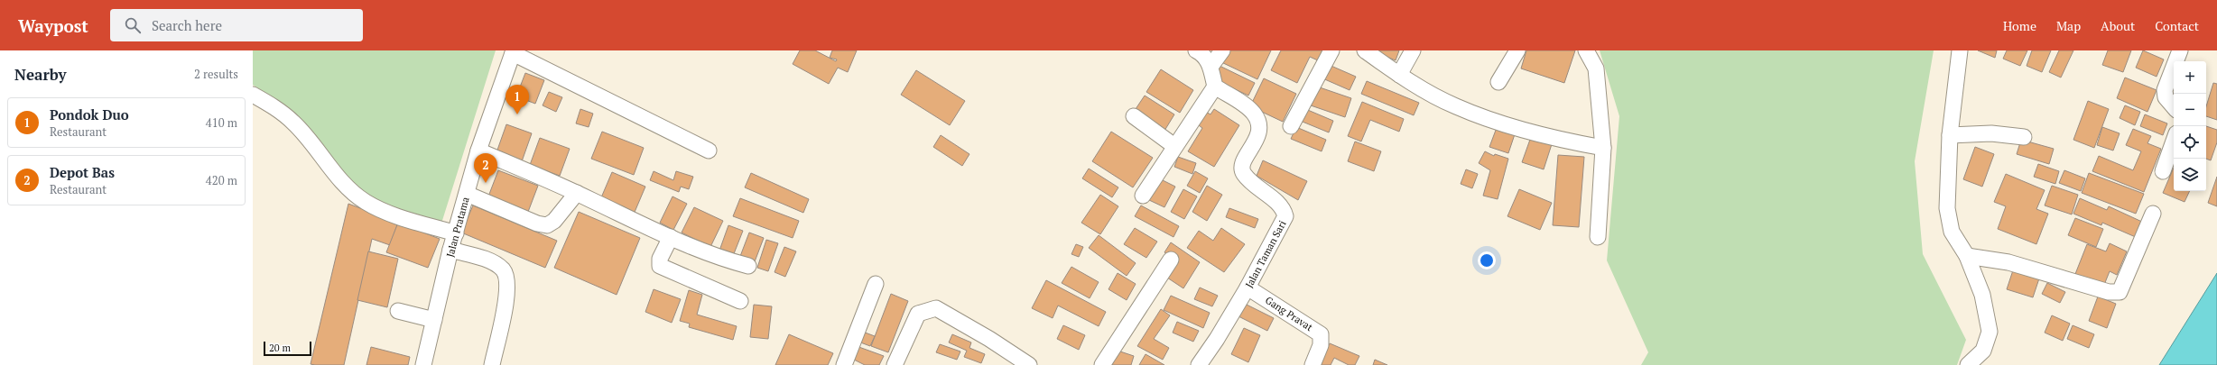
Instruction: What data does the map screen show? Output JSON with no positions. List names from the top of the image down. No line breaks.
{"streets":{"street":["Jalan Pratama","Jalan Taman Sari","Gang Pravat"]},"crossings":[["Jalan Taman Sari","Gang Pravat"]],"scale_bar":"20 m","page":{"header":"Waypost","search":"Search here","nav":["Home","Map","About","Contact"],"heading":["Nearby","2 results"],"map_buttons":["+","−"],"pins":["1","2"],"list":[{"mark":"1","name":"Pondok Duo","note":"Restaurant","value":"410 m"},{"mark":"2","name":"Depot Bas","note":"Restaurant","value":"420 m"}],"scale":"20 m"}}
